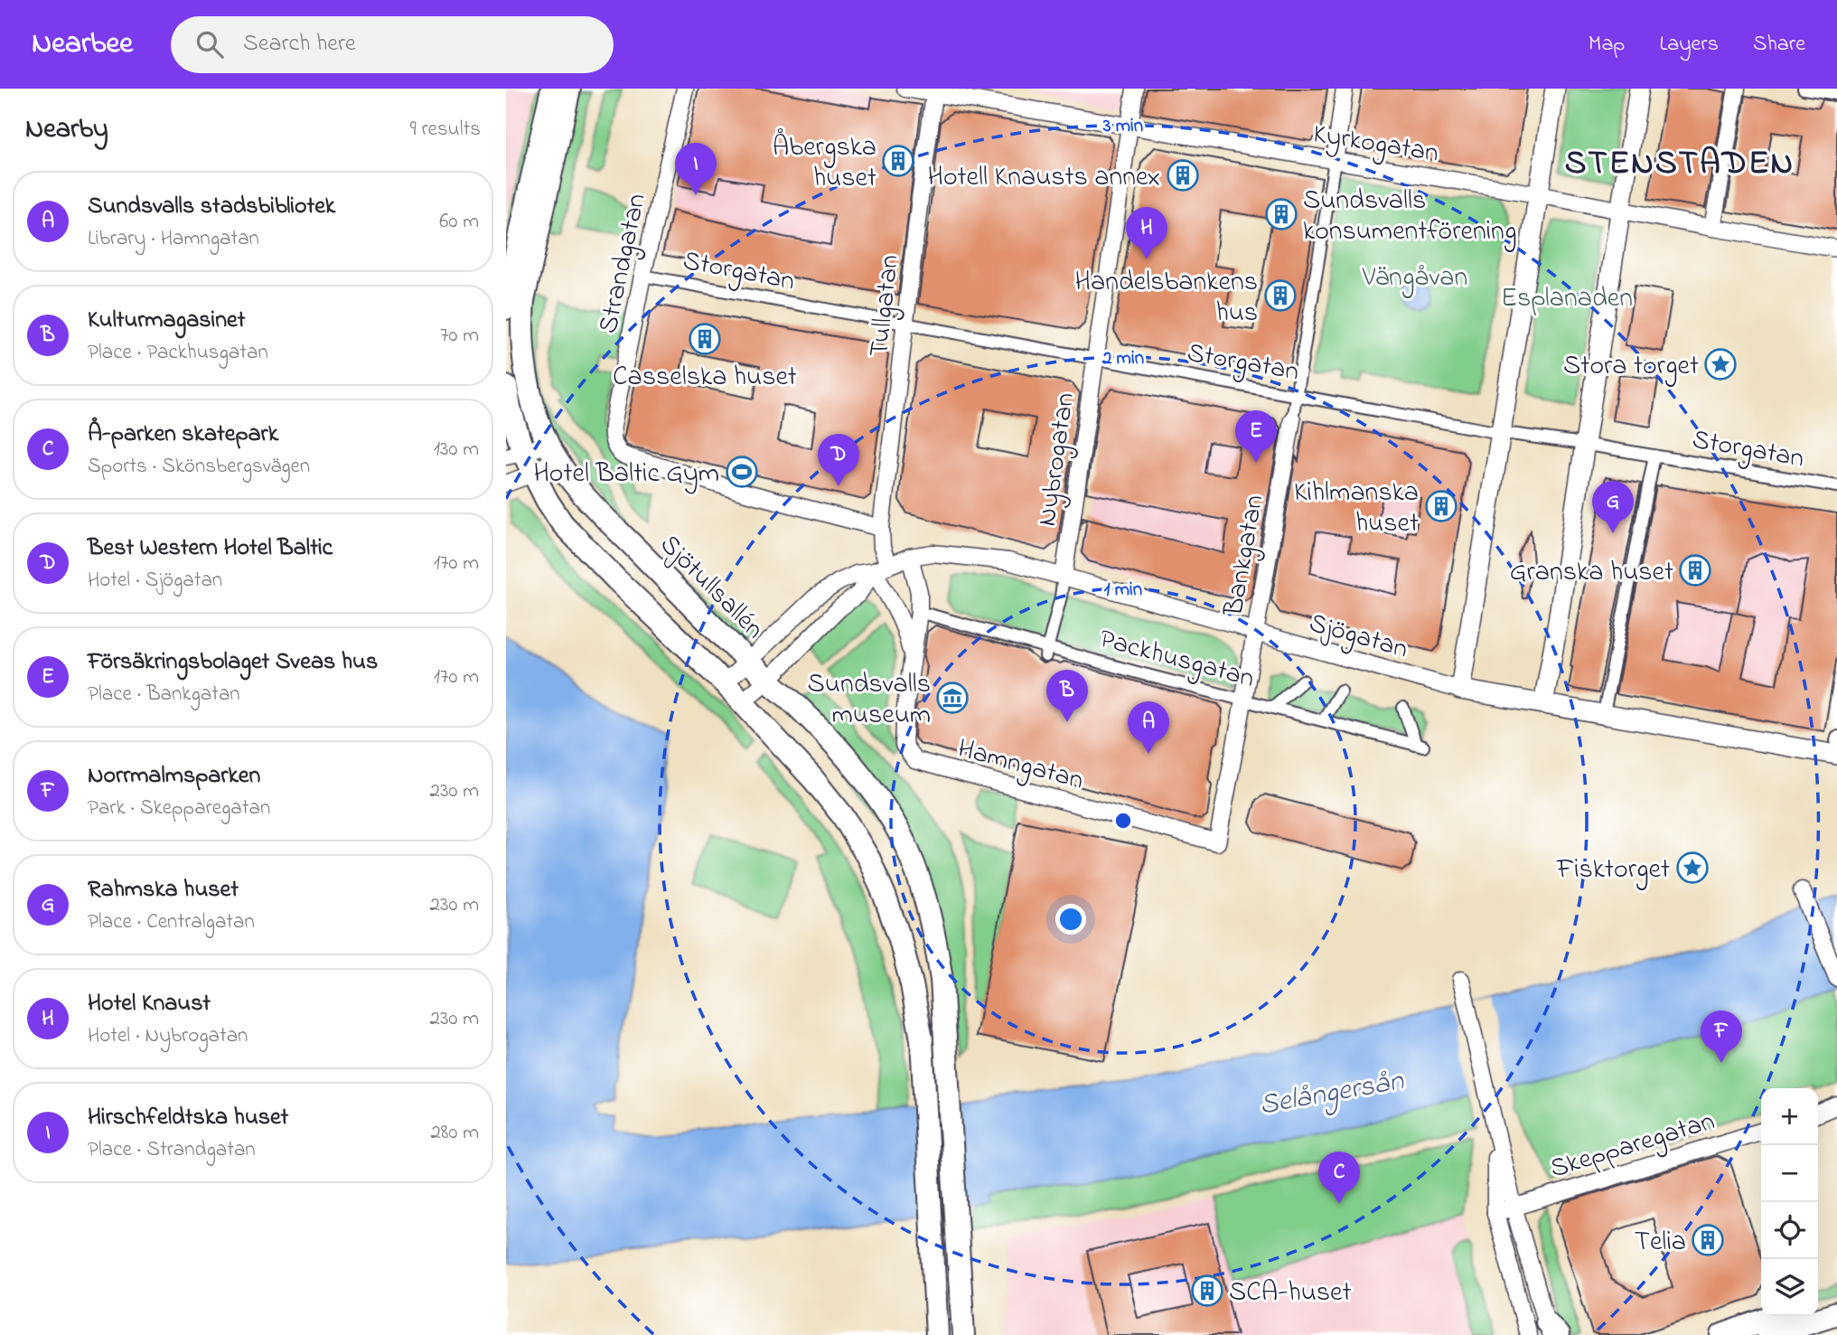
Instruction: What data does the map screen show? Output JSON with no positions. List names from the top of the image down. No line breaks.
{"streets":{"main road":["Sjötullsallén"],"street":["Kyrkogatan","Strandgatan","Storgatan","Tullgatan","Nybrogatan","Bankgatan","Sjögatan","Packhusgatan","Hamngatan","Skepparegatan"]},"crossings":[["Kyrkogatan","Tullgatan"],["Kyrkogatan","Nybrogatan"],["Kyrkogatan","Bankgatan"],["Strandgatan","Storgatan"],["Strandgatan","Tullgatan"],["Strandgatan","Hamngatan"],["Storgatan","Tullgatan"],["Storgatan","Nybrogatan"],["Storgatan","Bankgatan"],["Tullgatan","Hamngatan"],["Nybrogatan","Sjögatan"],["Nybrogatan","Packhusgatan"],["Bankgatan","Sjögatan"],["Bankgatan","Packhusgatan"],["Bankgatan","Hamngatan"],["Sjötullsallén","Sjögatan"],["Sjögatan","Hamngatan"],["Packhusgatan","Hamngatan"]],"districts":["STENSTADEN"],"water":["Selångersån"],"parks":["Vängåvan","Esplanaden"],"places":{"building":["Åbergska huset","Hotell Knausts annex","Sundsvalls konsumentförening","Handelsbankens hus","Casselska huset","Kihlmanska huset","Granska huset","Telia","SCA-huset"],"place":["Stora torget","Fisktorget"],"sports":["Hotel Baltic Gym"],"museum":["Sundsvalls museum"]},"page":{"header":"Nearbee","search":"Search here","nav":["Map","Layers","Share"],"heading":["Nearby","9 results"],"pins":["I","H","E","D","G","B","A","F","C"],"list":[{"mark":"A","name":"Sundsvalls stadsbibliotek","note":"Library · Hamngatan","value":"60 m"},{"mark":"B","name":"Kulturmagasinet","note":"Place · Packhusgatan","value":"70 m"},{"mark":"C","name":"Å-parken skatepark","note":"Sports · Skönsbergsvägen","value":"130 m"},{"mark":"D","name":"Best Western Hotel Baltic","note":"Hotel · Sjögatan","value":"170 m"},{"mark":"E","name":"Försäkringsbolaget Sveas hus","note":"Place · Bankgatan","value":"170 m"},{"mark":"F","name":"Norrmalmsparken","note":"Park · Skepparegatan","value":"230 m"},{"mark":"G","name":"Rahmska huset","note":"Place · Centralgatan","value":"230 m"},{"mark":"H","name":"Hotel Knaust","note":"Hotel · Nybrogatan","value":"230 m"},{"mark":"I","name":"Hirschfeldtska huset","note":"Place · Strandgatan","value":"280 m"}],"map_buttons":["+","−"]},"rings":["3 min","2 min","1 min"]}
